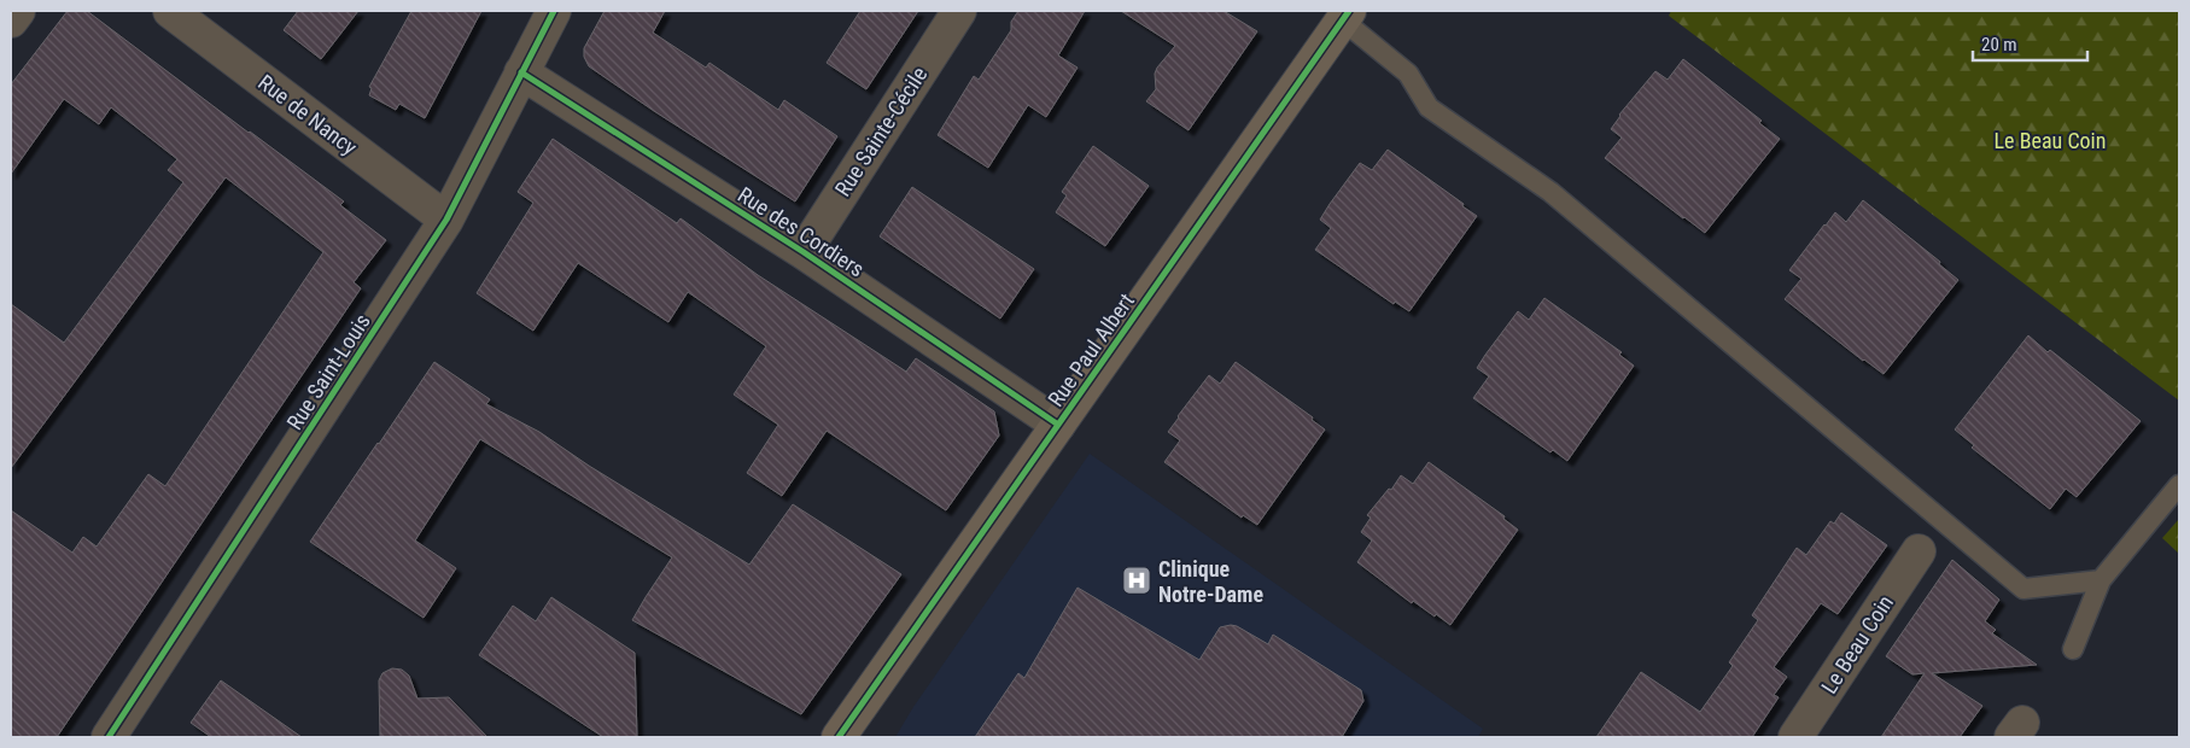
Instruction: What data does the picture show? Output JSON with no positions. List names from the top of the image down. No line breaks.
{"streets":{"main road":["Rue Paul Albert"],"street":["Rue de Nancy","Rue Sainte-Cécile","Rue des Cordiers","Rue Saint-Louis","Le Beau Coin"]},"crossings":[["Rue de Nancy","Rue Saint-Louis"],["Rue Sainte-Cécile","Rue des Cordiers"],["Rue des Cordiers","Rue Paul Albert"],["Rue des Cordiers","Rue Saint-Louis"]],"parks":["Le Beau Coin"],"places":{"hospital":["Clinique Notre-Dame"]},"scale_bar":"20 m"}
